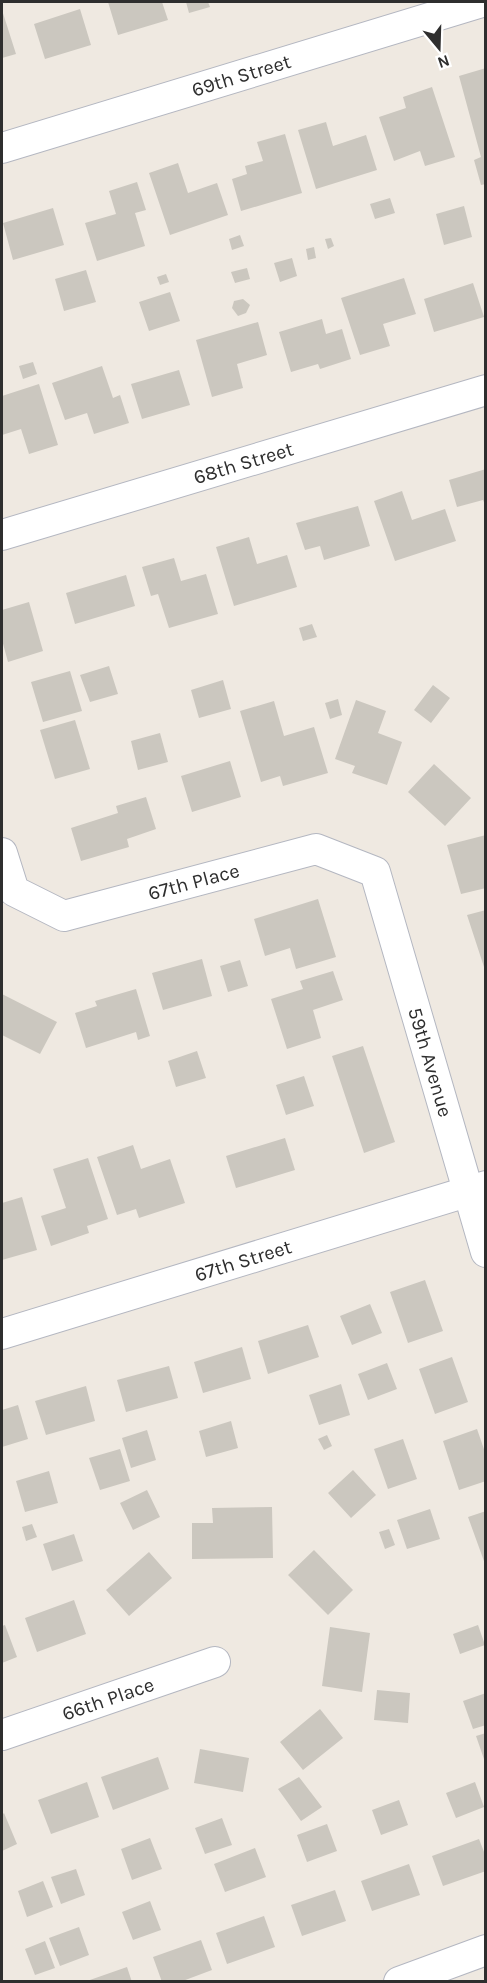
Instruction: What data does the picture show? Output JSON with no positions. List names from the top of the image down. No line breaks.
{"streets":{"street":["69th Street","68th Street","67th Place","59th Avenue","67th Street","66th Place"]},"crossings":[["67th Place","59th Avenue"],["59th Avenue","67th Street"]],"north":"bottom"}
